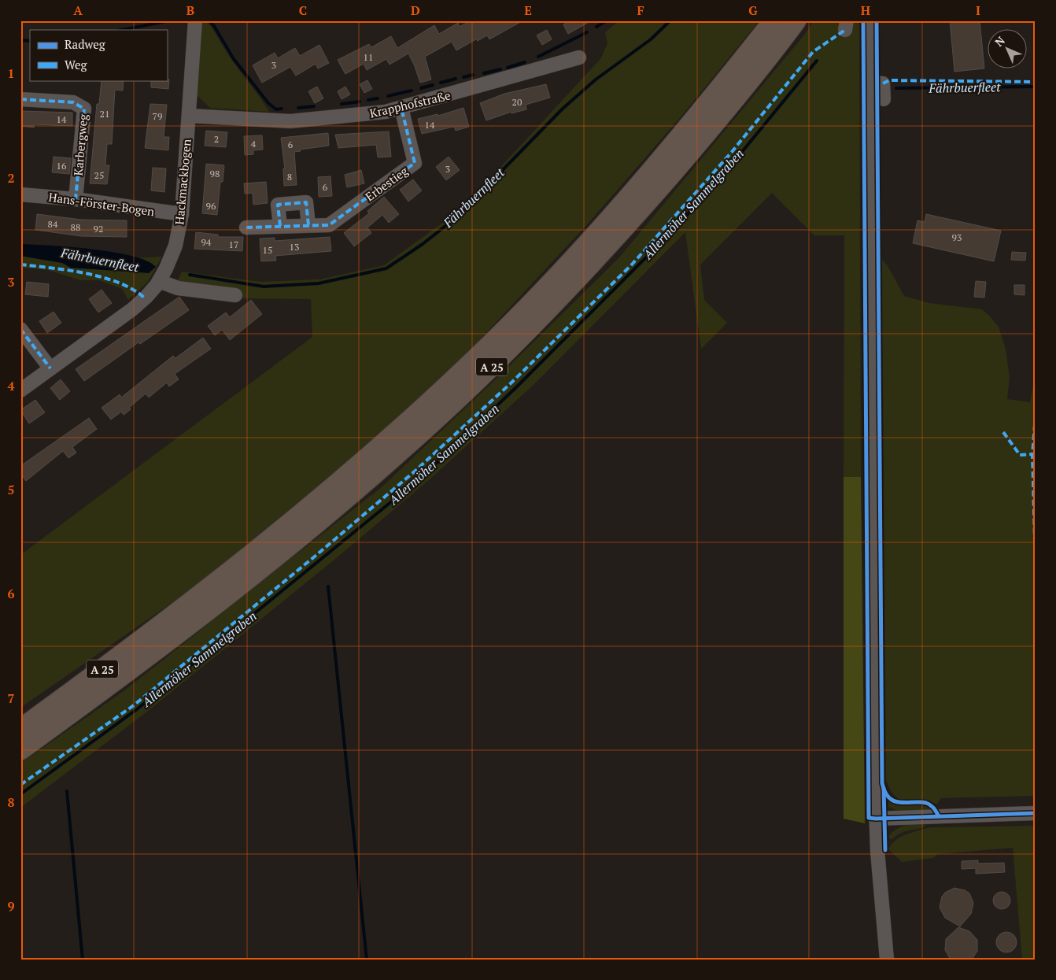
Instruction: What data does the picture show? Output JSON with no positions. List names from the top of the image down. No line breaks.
{"streets":{"highway":["A 25"],"street":["Krapphofstraße","Karbergweg","Hackmackbogen","Erbestieg","Hans-Förster-Bogen"]},"crossings":[["Krapphofstraße","Hackmackbogen"],["Krapphofstraße","Erbestieg"],["Karbergweg","Hans-Förster-Bogen"],["Hackmackbogen","Hans-Förster-Bogen"]],"water":["Fährbuerfleet","Fährbuernfleet","Allermöher Sammelgraben"],"house_numbers":["11","3","20","21","79","14","14","2","4","6","16","3","98","25","8","6","96","84","88","92","93","94","17","13","15"],"legend":["Radweg","Weg"],"north":"top left","grid":{"columns":["A","B","C","D","E","F","G","H","I"],"rows":["1","2","3","4","5","6","7","8","9"]}}
